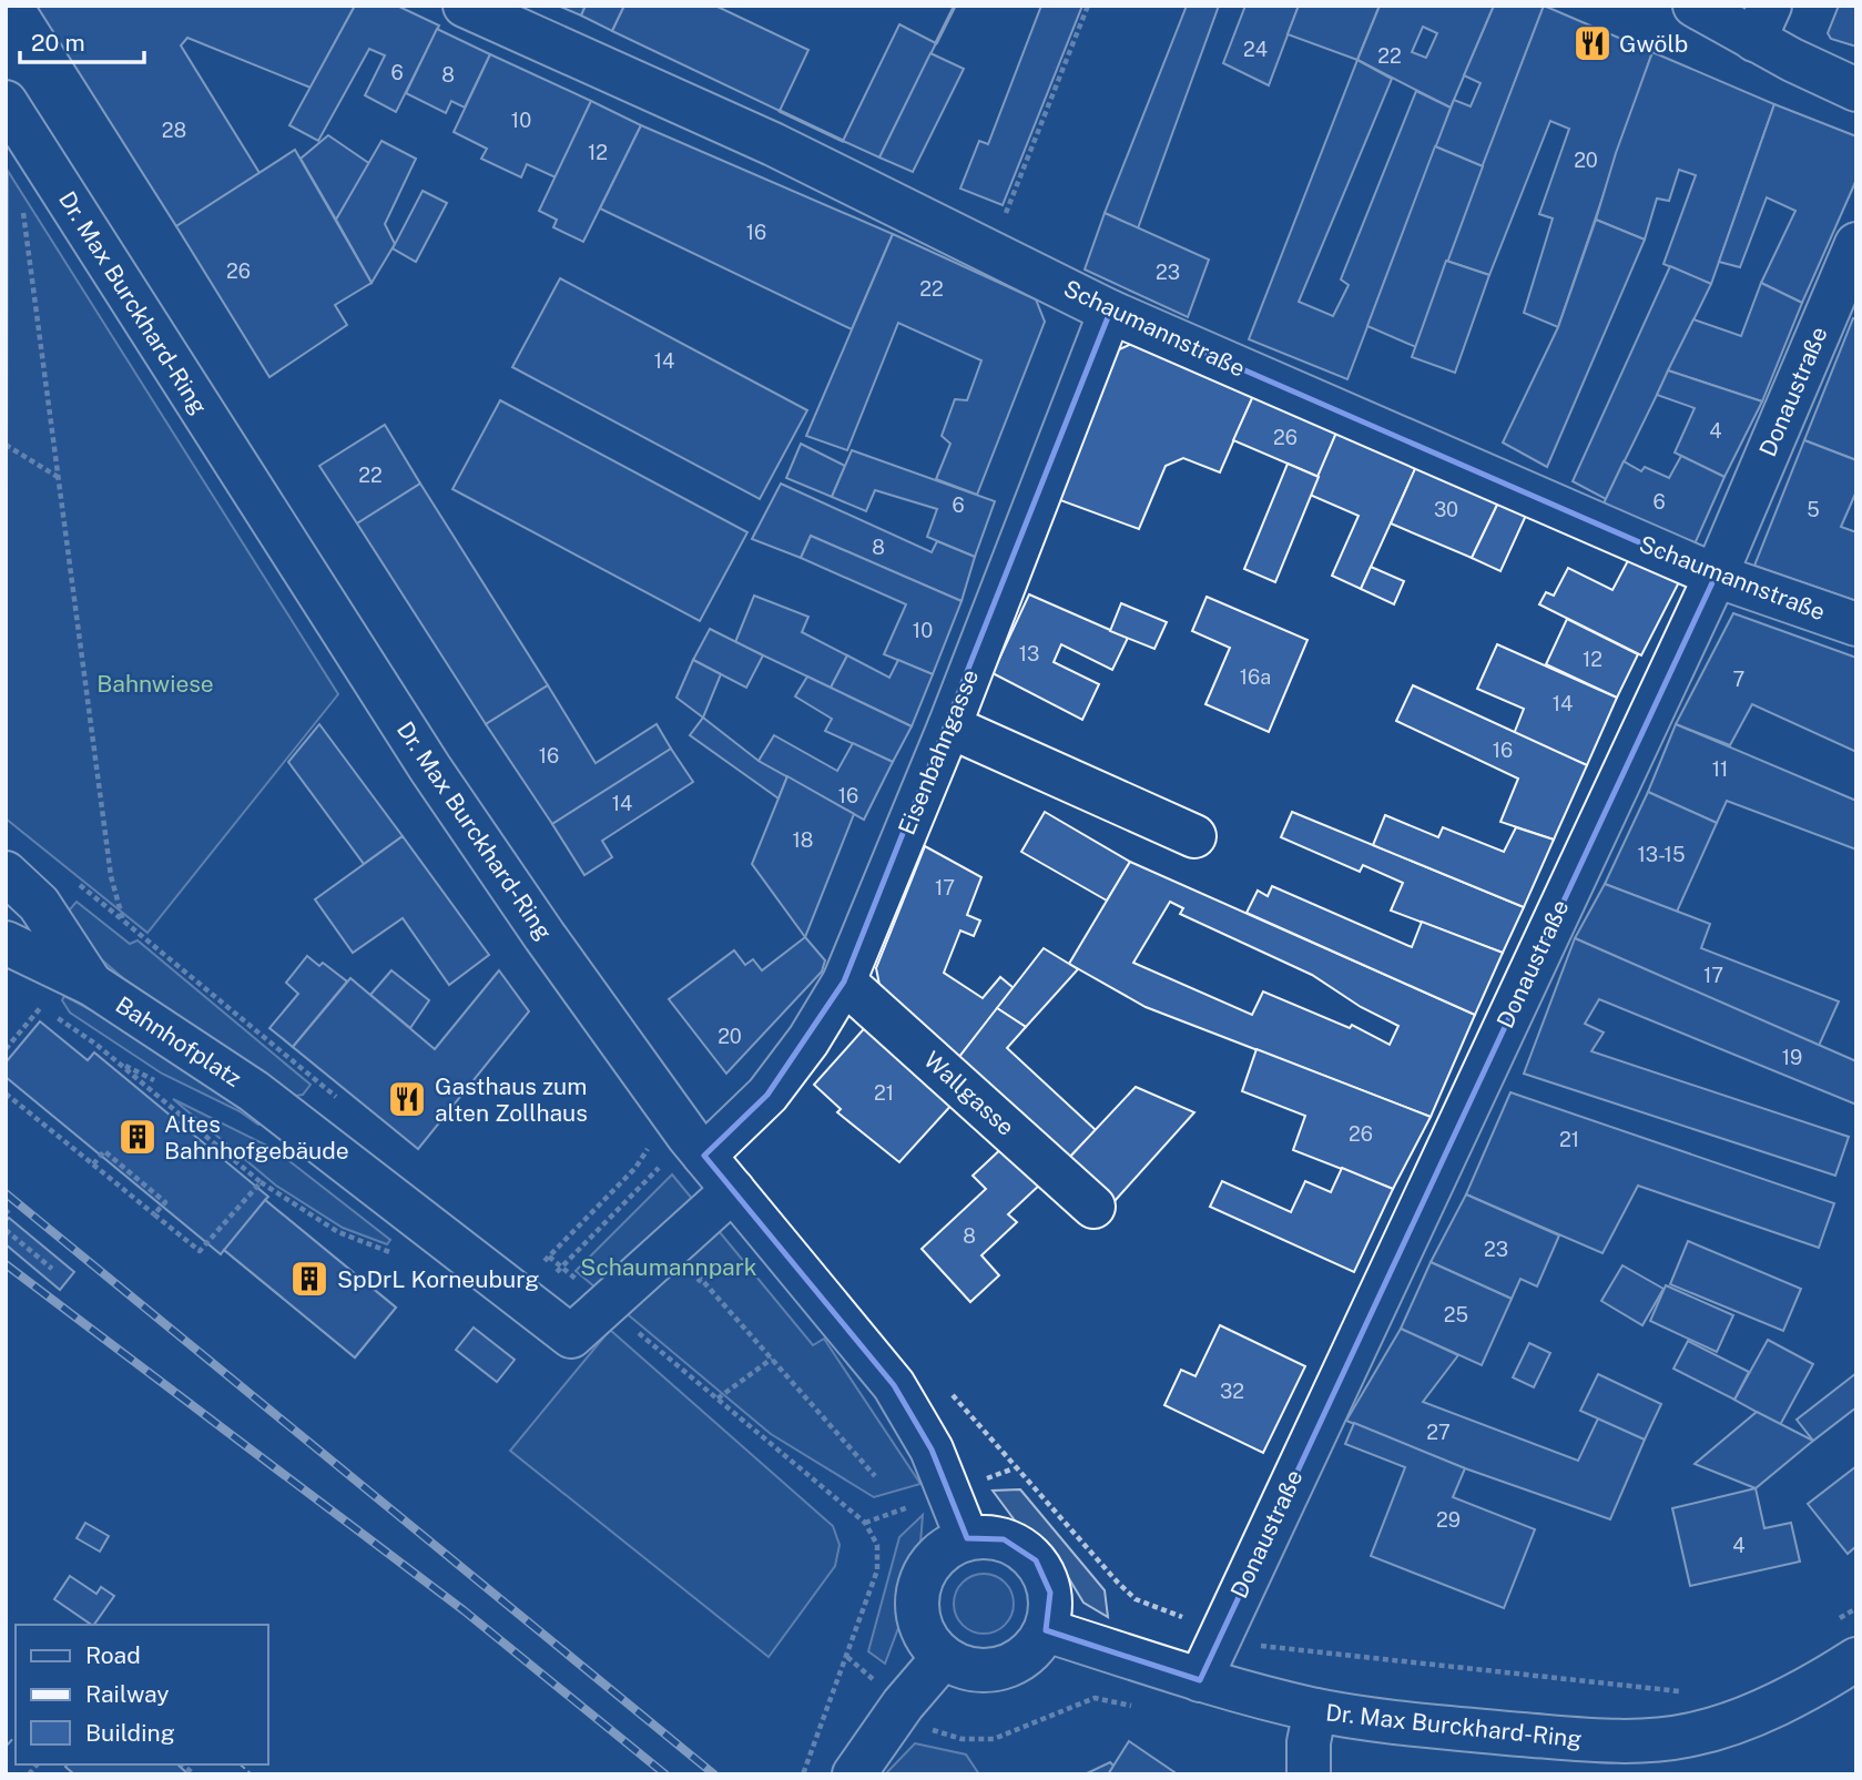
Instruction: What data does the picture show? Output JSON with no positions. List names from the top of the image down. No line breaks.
{"streets":{"street":["Dr. Max Burckhard-Ring","Schaumannstraße","Donaustraße","Eisenbahngasse","Bahnhofplatz","Wallgasse"]},"crossings":[["Dr. Max Burckhard-Ring","Donaustraße"],["Dr. Max Burckhard-Ring","Eisenbahngasse"],["Dr. Max Burckhard-Ring","Bahnhofplatz"],["Schaumannstraße","Donaustraße"],["Schaumannstraße","Eisenbahngasse"],["Eisenbahngasse","Wallgasse"]],"parks":["Bahnwiese","Schaumannpark"],"places":{"restaurant":["Gwölb","Gasthaus zum alten Zollhaus"],"building":["Altes Bahnhofgebäude","SpDrL Korneuburg"]},"house_numbers":["24","22","6","8","10","28","12","20","16","26","23","22","14","4","26","22","6","6","30","5","8","10","13","12","16a","7","14","16","16","11","16","14","18","13-15","17","17","20","19","21","26","21","8","23","25","32","27","29","4"],"legend":["Road","Railway","Building"],"scale_bar":"20 m"}
